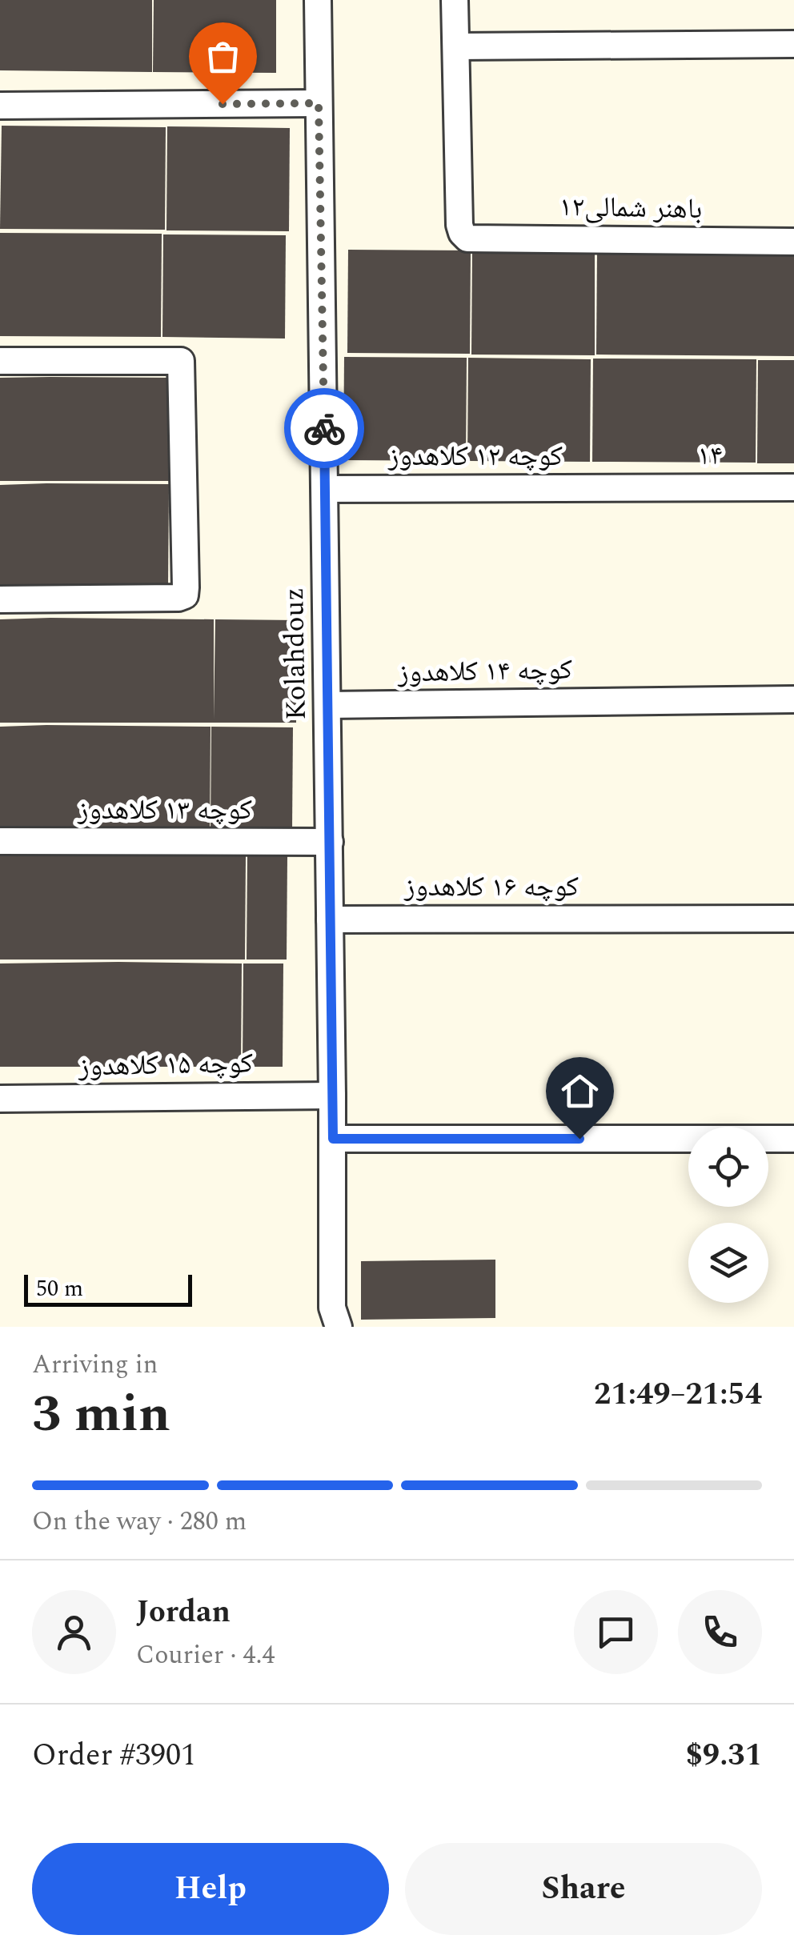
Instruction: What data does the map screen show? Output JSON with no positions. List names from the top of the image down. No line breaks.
{"streets":{"street":["باهنر شمالی۱۲","۱۴","کوچه ۱۲ کلاهدوز","Kolahdouz","کوچه ۱۴ کلاهدوز","کوچه ۱۳ کلاهدوز","کوچه ۱۶ کلاهدوز","کوچه ۱۵ کلاهدوز"]},"crossings":[["۱۴","کوچه ۱۲ کلاهدوز"],["کوچه ۱۲ کلاهدوز","Kolahdouz"],["Kolahdouz","کوچه ۱۴ کلاهدوز"],["Kolahdouz","کوچه ۱۳ کلاهدوز"],["Kolahdouz","کوچه ۱۶ کلاهدوز"],["Kolahdouz","کوچه ۱۵ کلاهدوز"]],"scale_bar":"50 m","page":{"scale":"50 m","heading":["3 min","Arriving in","21:49–21:54"],"panel":["Jordan","Courier · 4.4","Order #3901","$9.31"],"bar":"On the way · 280 m","buttons":["Help","Share"]}}
